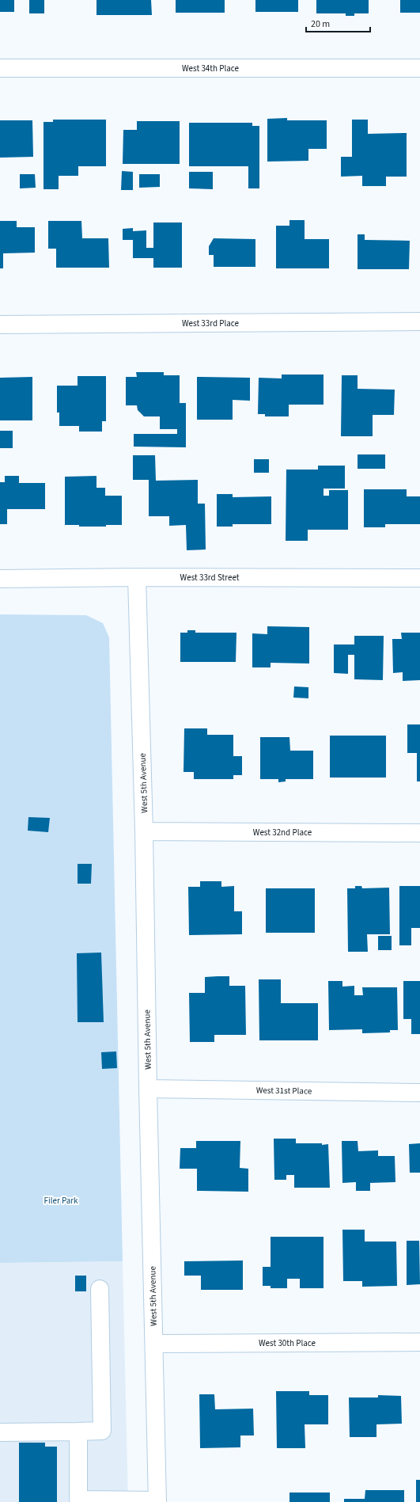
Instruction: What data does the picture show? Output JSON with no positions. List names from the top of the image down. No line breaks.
{"streets":{"street":["West 34th Place","West 33rd Place","West 33rd Street","West 5th Avenue","West 32nd Place","West 31st Place","West 30th Place"]},"crossings":[["West 33rd Street","West 5th Avenue"],["West 5th Avenue","West 32nd Place"],["West 5th Avenue","West 31st Place"],["West 5th Avenue","West 30th Place"]],"parks":["Filer Park"],"scale_bar":"20 m"}
